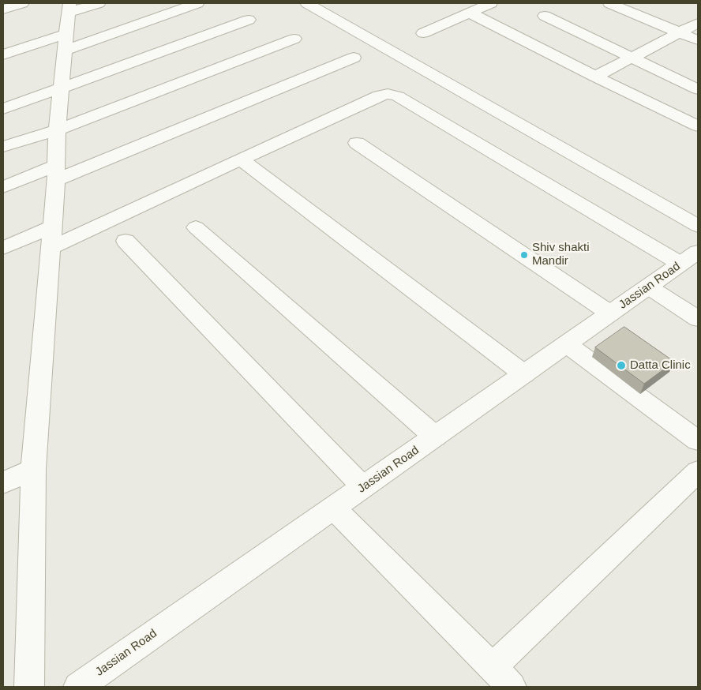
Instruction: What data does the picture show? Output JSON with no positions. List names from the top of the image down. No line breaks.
{"streets":{"street":["Jassian Road"]},"places":["Shiv shakti Mandir","Datta Clinic"]}
